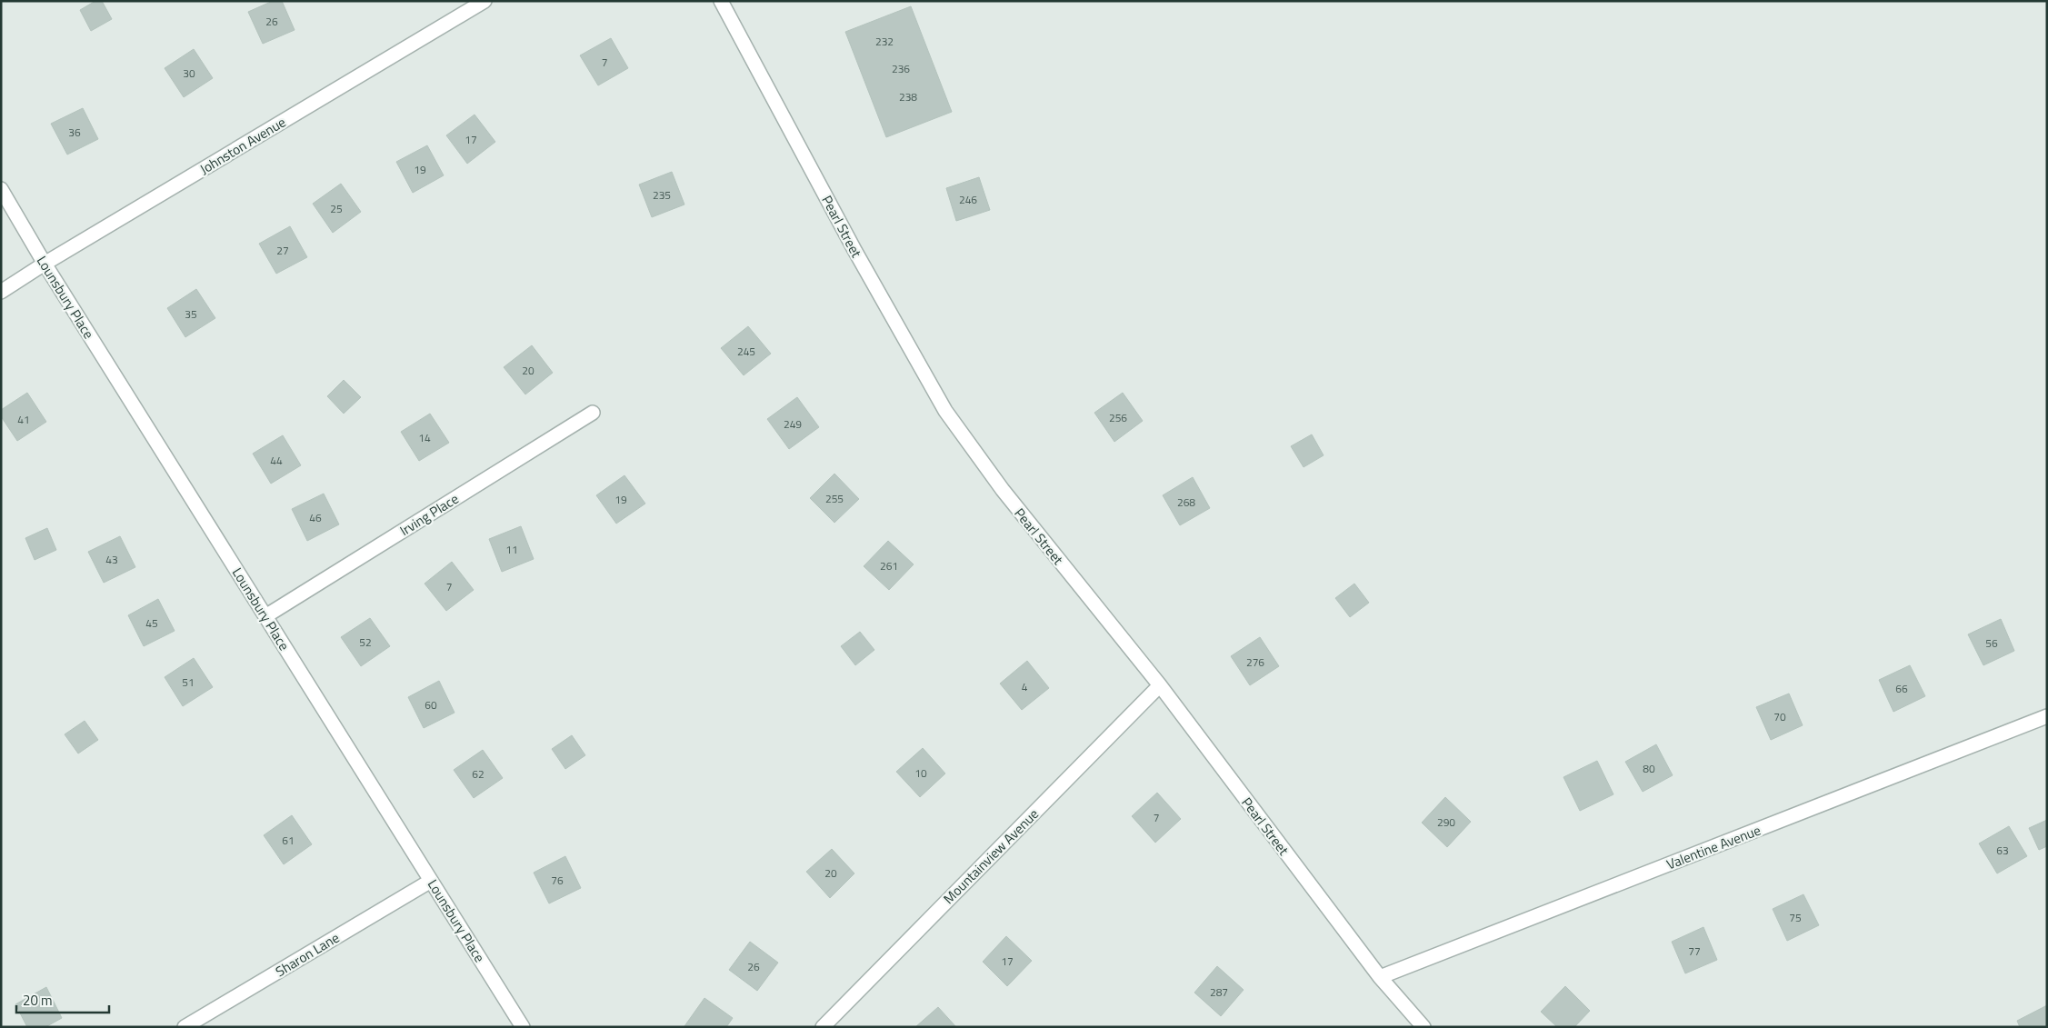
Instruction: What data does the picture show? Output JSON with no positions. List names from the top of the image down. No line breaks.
{"streets":{"street":["Johnston Avenue","Pearl Street","Lounsbury Place","Irving Place","Valentine Avenue","Mountainview Avenue","Sharon Lane"]},"crossings":[["Johnston Avenue","Lounsbury Place"],["Pearl Street","Valentine Avenue"],["Pearl Street","Mountainview Avenue"],["Lounsbury Place","Irving Place"],["Lounsbury Place","Sharon Lane"]],"house_numbers":["26","232","7","236","30","238","36","17","19","235","246","25","27","35","245","20","256","41","249","14","44","255","19","268","46","11","43","261","7","45","52","56","276","51","4","66","60","70","80","10","62","7","290","61","63","20","76","75","77","17","26","287"],"scale_bar":"20 m"}
